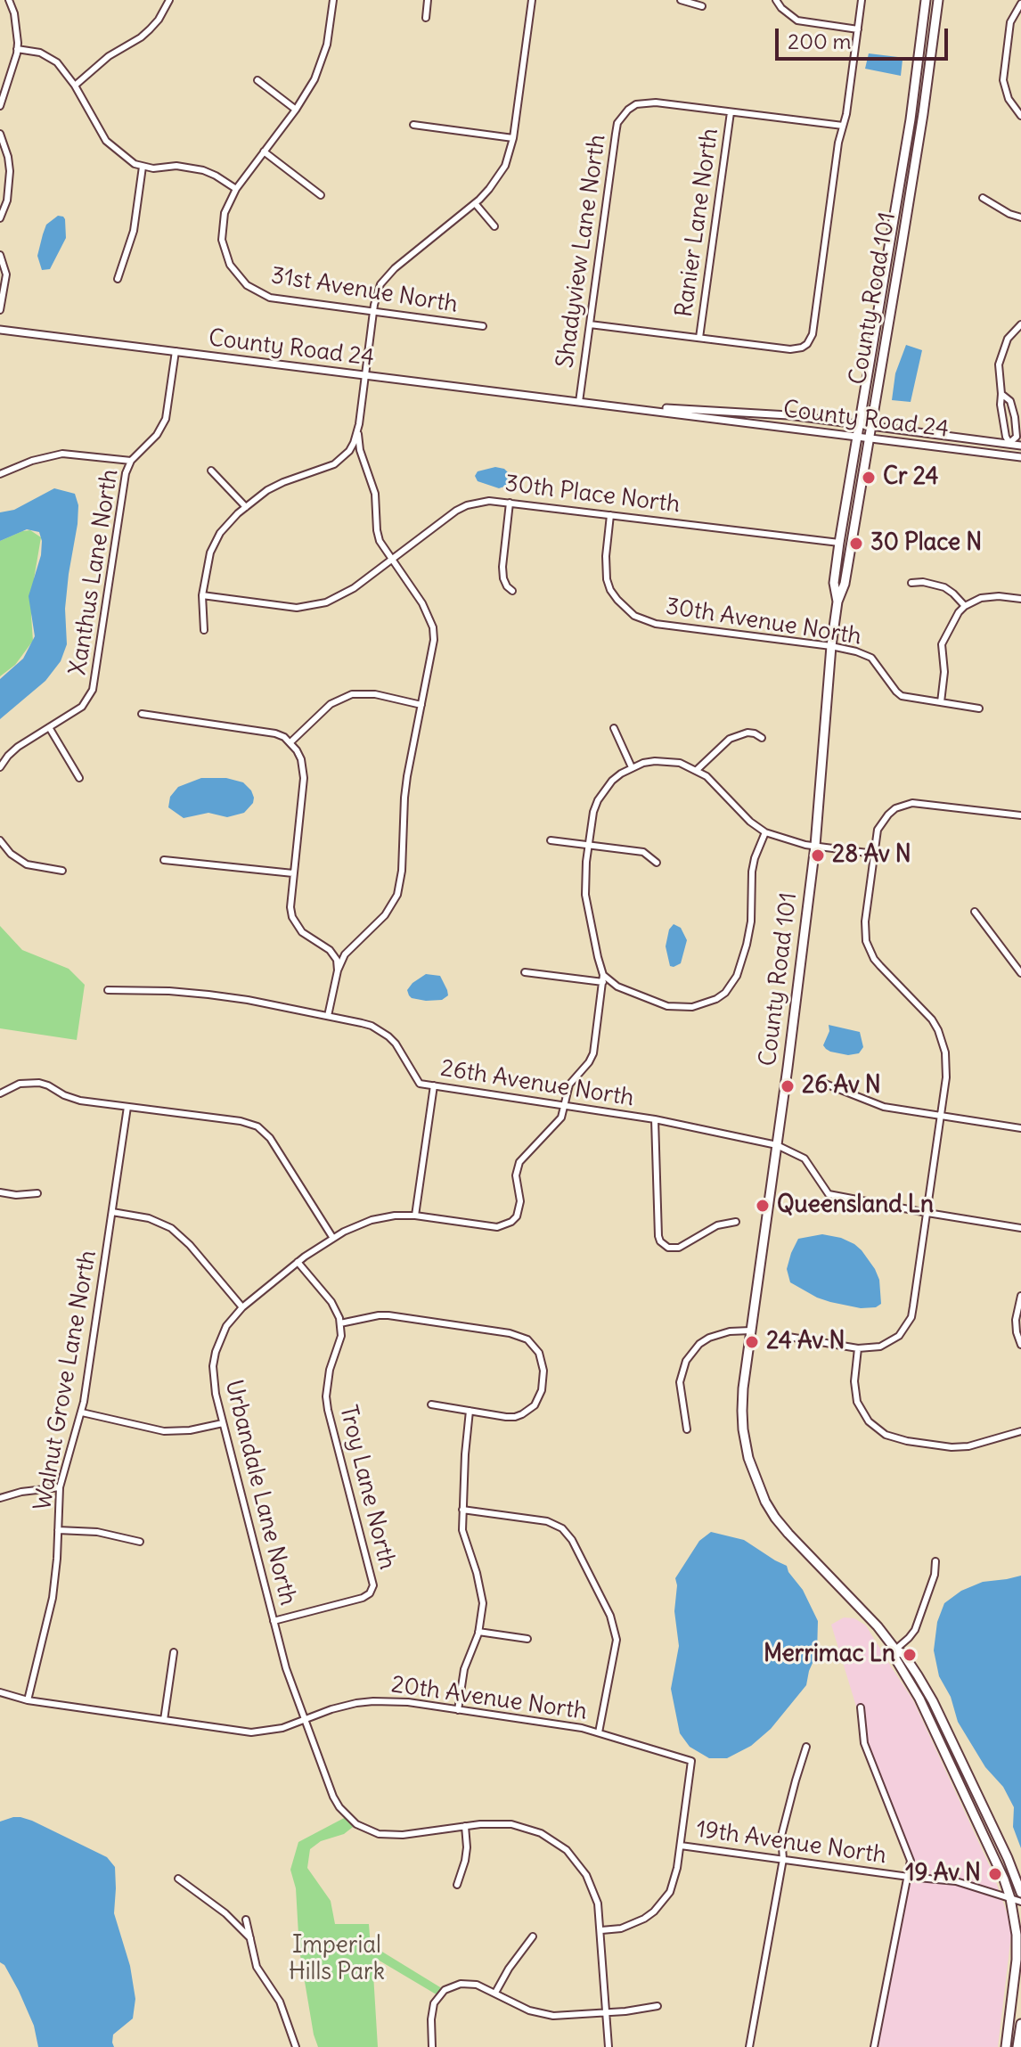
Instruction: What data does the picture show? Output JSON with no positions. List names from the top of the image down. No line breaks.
{"streets":{"main road":["County Road 101"],"street":["Ranier Lane North","Shadyview Lane North","31st Avenue North","County Road 24","30th Place North","Xanthus Lane North","30th Avenue North","26th Avenue North","Walnut Grove Lane North","Troy Lane North","Urbandale Lane North","20th Avenue North","19th Avenue North"]},"crossings":[["Shadyview Lane North","County Road 24"],["County Road 101","County Road 24"],["County Road 101","30th Place North"],["County Road 101","30th Avenue North"],["County Road 101","26th Avenue North"],["County Road 101","19th Avenue North"],["County Road 24","Xanthus Lane North"],["30th Place North","30th Avenue North"],["Walnut Grove Lane North","20th Avenue North"],["Troy Lane North","Urbandale Lane North"],["Urbandale Lane North","20th Avenue North"],["20th Avenue North","19th Avenue North"]],"parks":["Imperial Hills Park"],"places":["Cr 24","30 Place N","28 Av N","26 Av N","Queensland Ln","24 Av N","Merrimac Ln","19 Av N"],"scale_bar":"200 m"}
